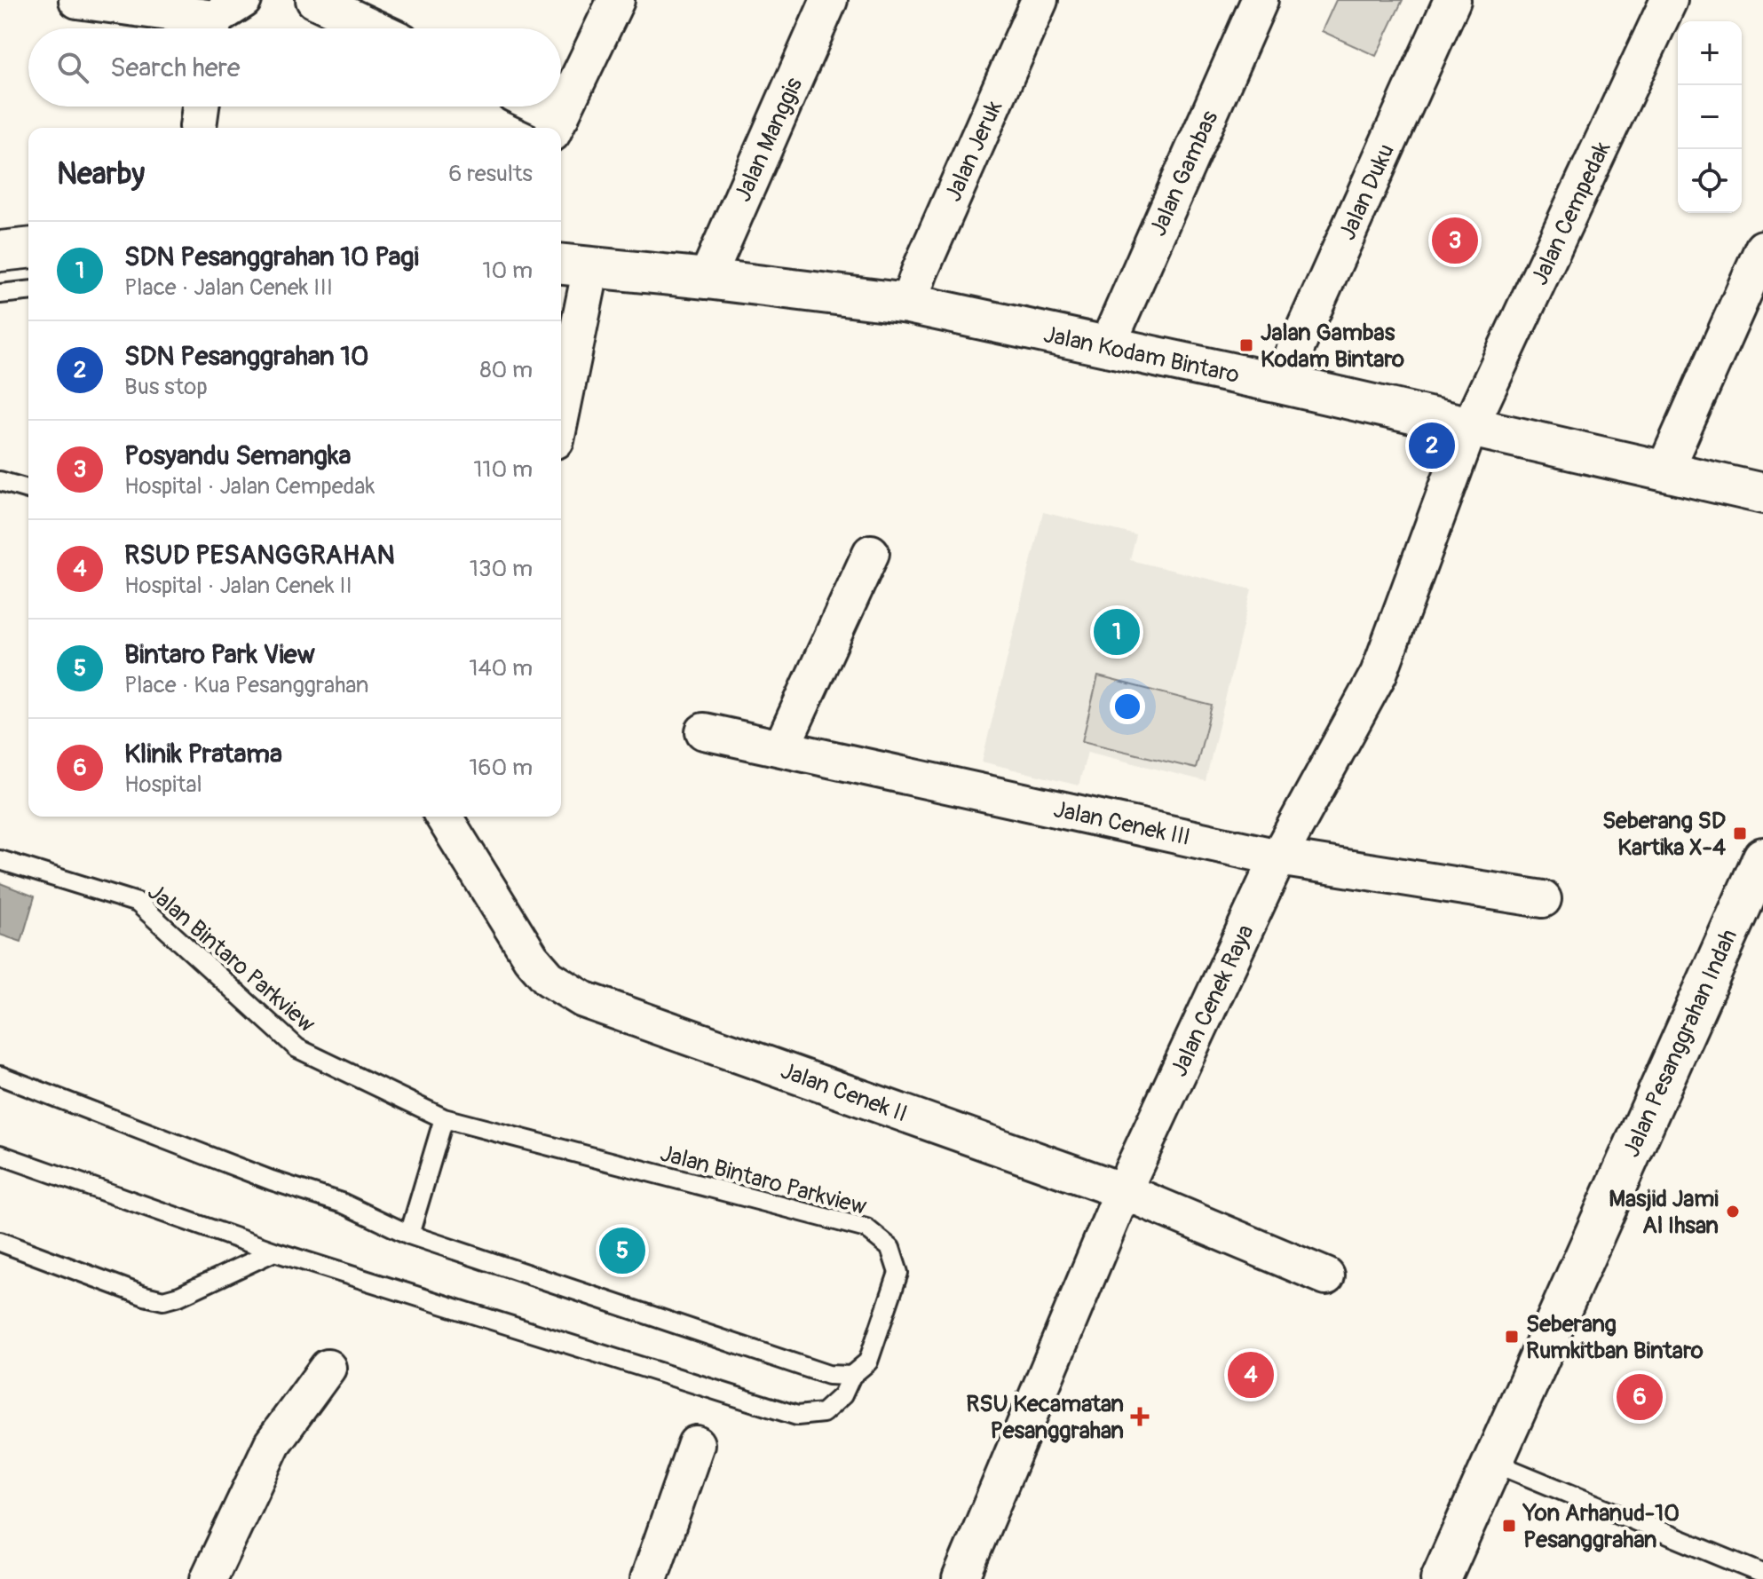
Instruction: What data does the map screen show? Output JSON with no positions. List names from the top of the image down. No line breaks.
{"streets":{"street":["Jalan Manggis","Jalan Jeruk","Jalan Gambas","Jalan Duku","Jalan Cempedak","Jalan Kodam Bintaro","Jalan Cenek III","Jalan Cenek Raya","Jalan Pesanggrahan Indah","Jalan Cenek II"],"lane":["Jalan Bintaro Parkview"]},"crossings":[["Jalan Manggis","Jalan Kodam Bintaro"],["Jalan Jeruk","Jalan Kodam Bintaro"],["Jalan Gambas","Jalan Kodam Bintaro"],["Jalan Duku","Jalan Kodam Bintaro"],["Jalan Cempedak","Jalan Kodam Bintaro"],["Jalan Cempedak","Jalan Cenek Raya"],["Jalan Kodam Bintaro","Jalan Cenek Raya"],["Jalan Cenek III","Jalan Cenek Raya"],["Jalan Cenek Raya","Jalan Cenek II"]],"places":{"transit":["Jalan Gambas Kodam Bintaro","Seberang SD Kartika X-4","Seberang Rumkitban Bintaro","Yon Arhanud-10 Pesanggrahan"],"other":["Masjid Jami Al Ihsan"],"health":["RSU Kecamatan Pesanggrahan"]},"page":{"map_buttons":["+","−"],"search":"Search here","heading":["Nearby","6 results"],"pins":["3","2","1","5","4","6"],"list":[{"mark":"1","name":"SDN Pesanggrahan 10 Pagi","note":"Place · Jalan Cenek III","value":"10 m"},{"mark":"2","name":"SDN Pesanggrahan 10","note":"Bus stop","value":"80 m"},{"mark":"3","name":"Posyandu Semangka","note":"Hospital · Jalan Cempedak","value":"110 m"},{"mark":"4","name":"RSUD PESANGGRAHAN","note":"Hospital · Jalan Cenek II","value":"130 m"},{"mark":"5","name":"Bintaro Park View","note":"Place · Kua Pesanggrahan","value":"140 m"},{"mark":"6","name":"Klinik Pratama","note":"Hospital","value":"160 m"}]}}
